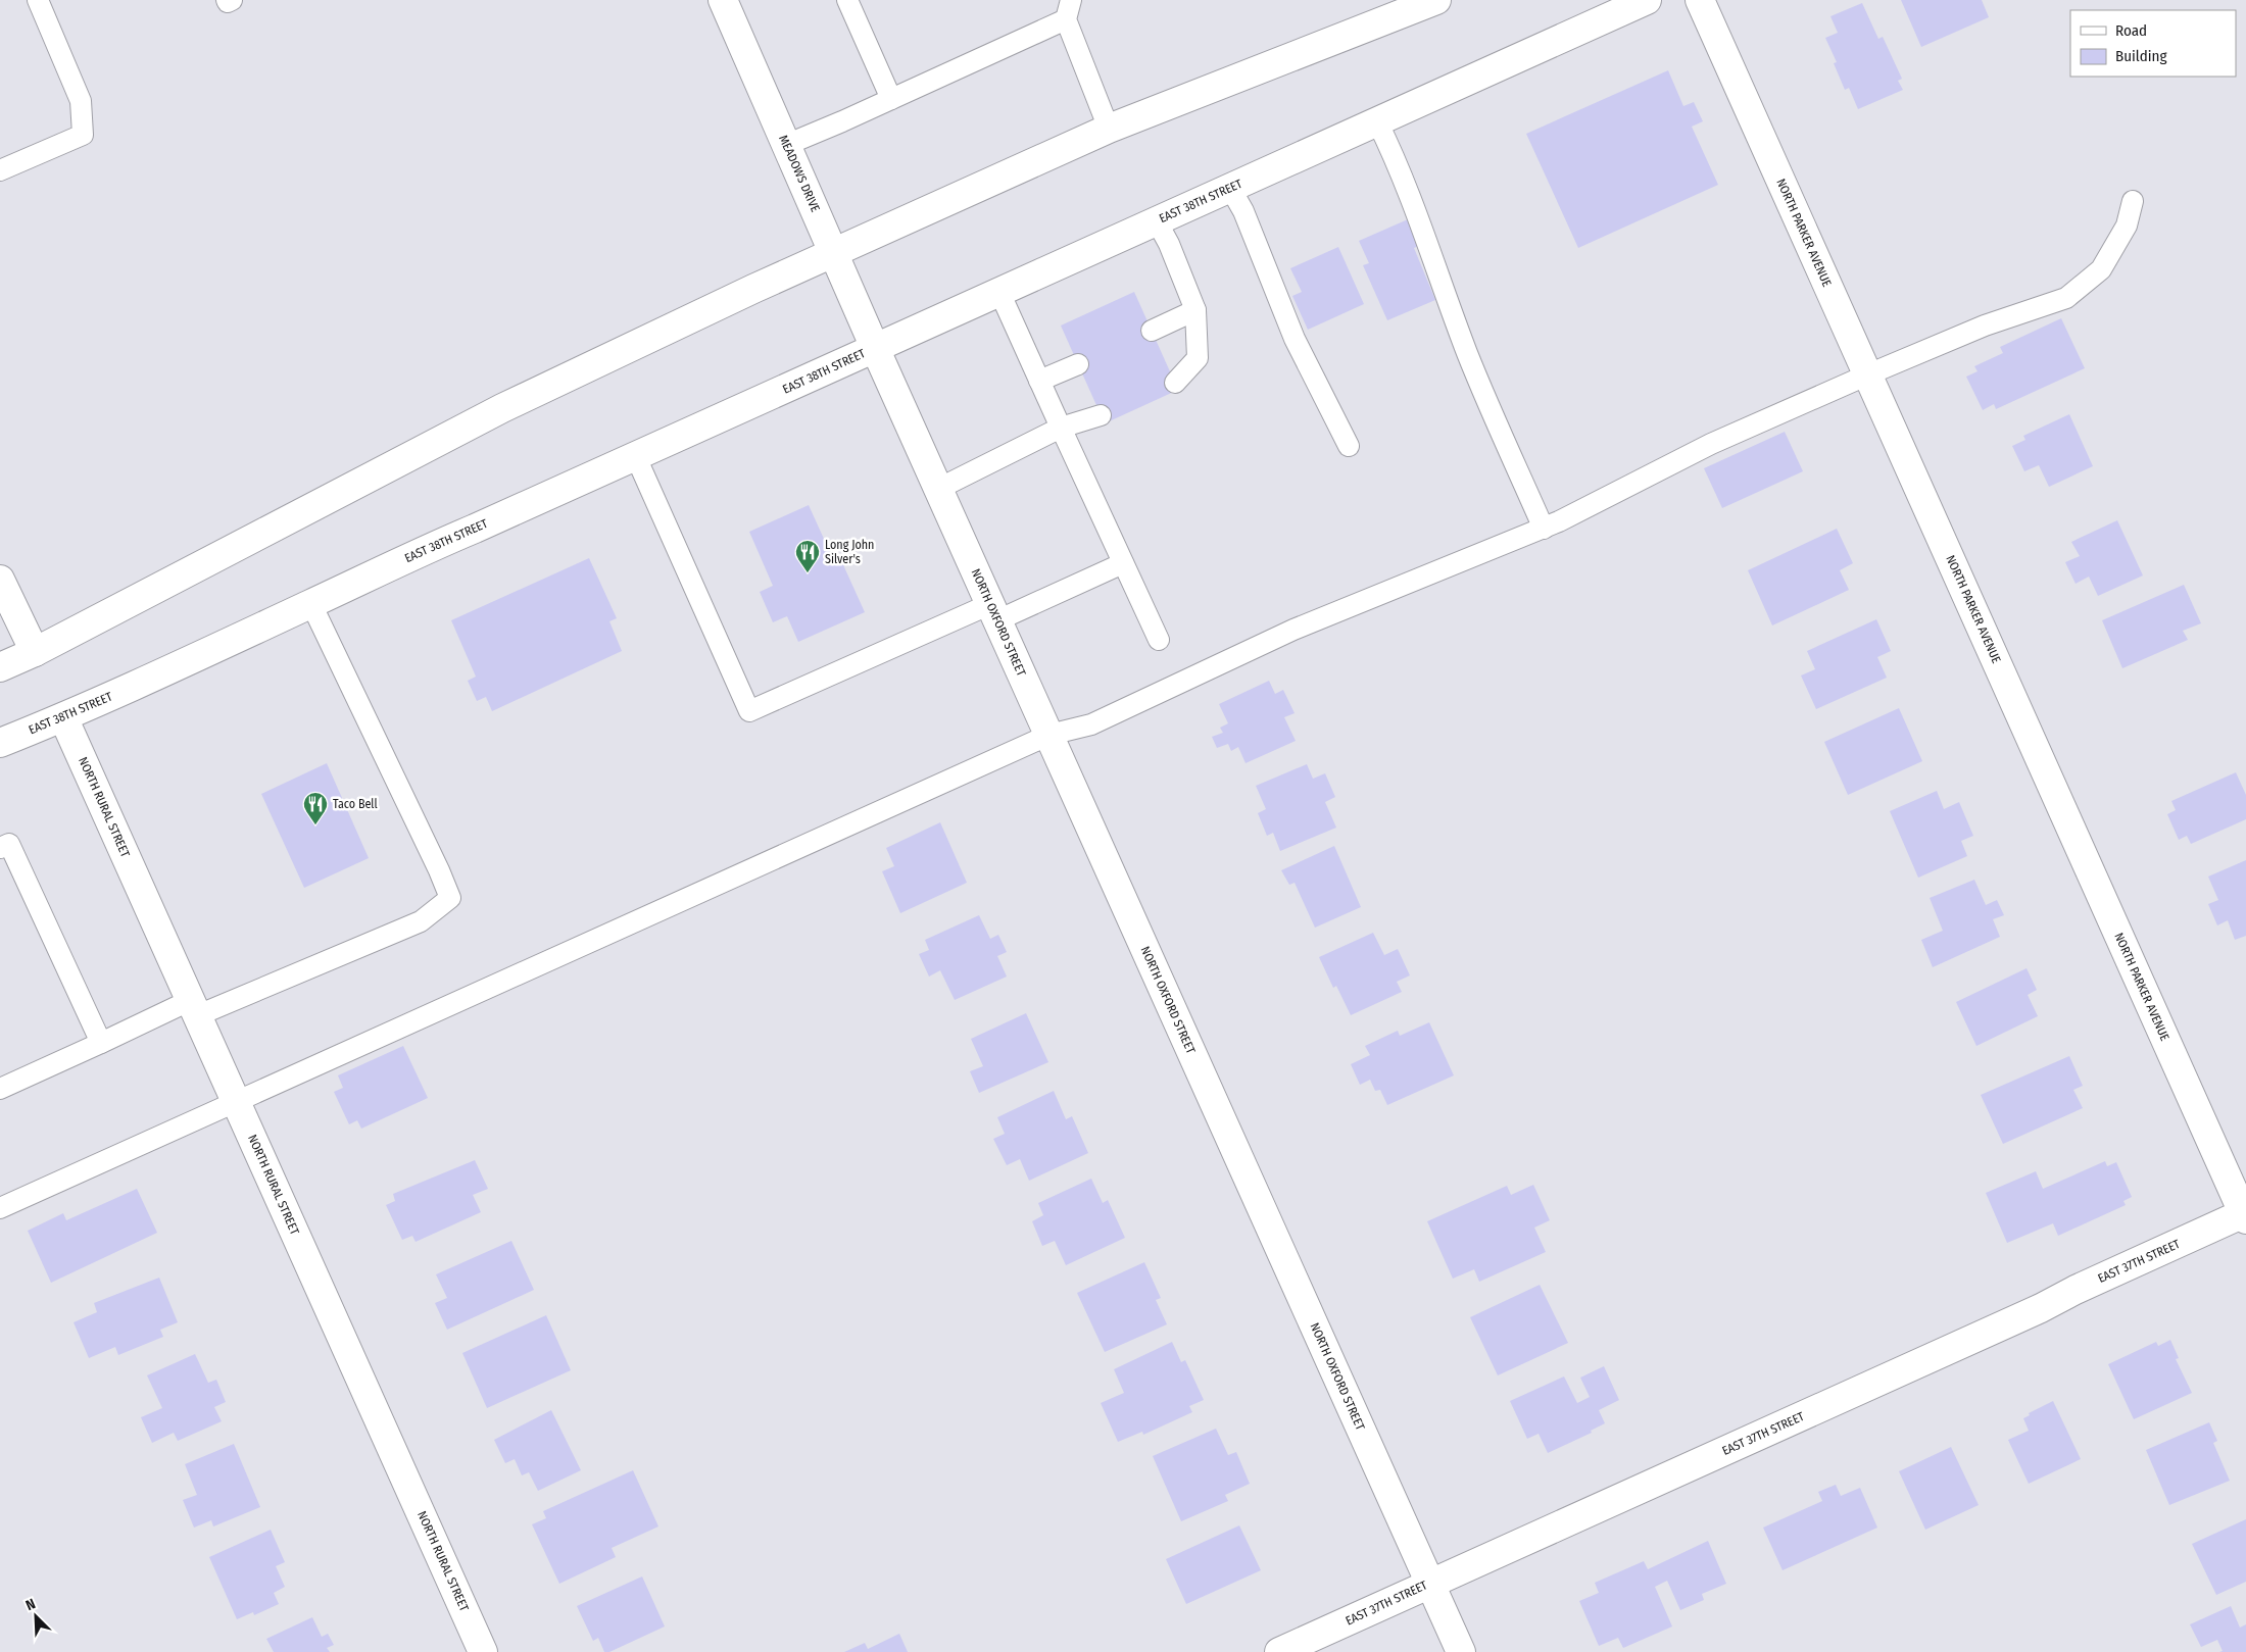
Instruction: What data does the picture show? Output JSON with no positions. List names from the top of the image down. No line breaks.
{"streets":{"street":["MEADOWS DRIVE","EAST 38TH STREET","NORTH PARKER AVENUE","NORTH OXFORD STREET","NORTH RURAL STREET","EAST 37TH STREET"]},"crossings":[["MEADOWS DRIVE","EAST 38TH STREET"],["MEADOWS DRIVE","NORTH OXFORD STREET"],["EAST 38TH STREET","NORTH OXFORD STREET"],["EAST 38TH STREET","NORTH RURAL STREET"],["NORTH PARKER AVENUE","EAST 37TH STREET"],["NORTH OXFORD STREET","EAST 37TH STREET"]],"places":{"restaurant":["Long John Silver's","Taco Bell"]},"legend":["Road","Building"],"north":"top left"}
